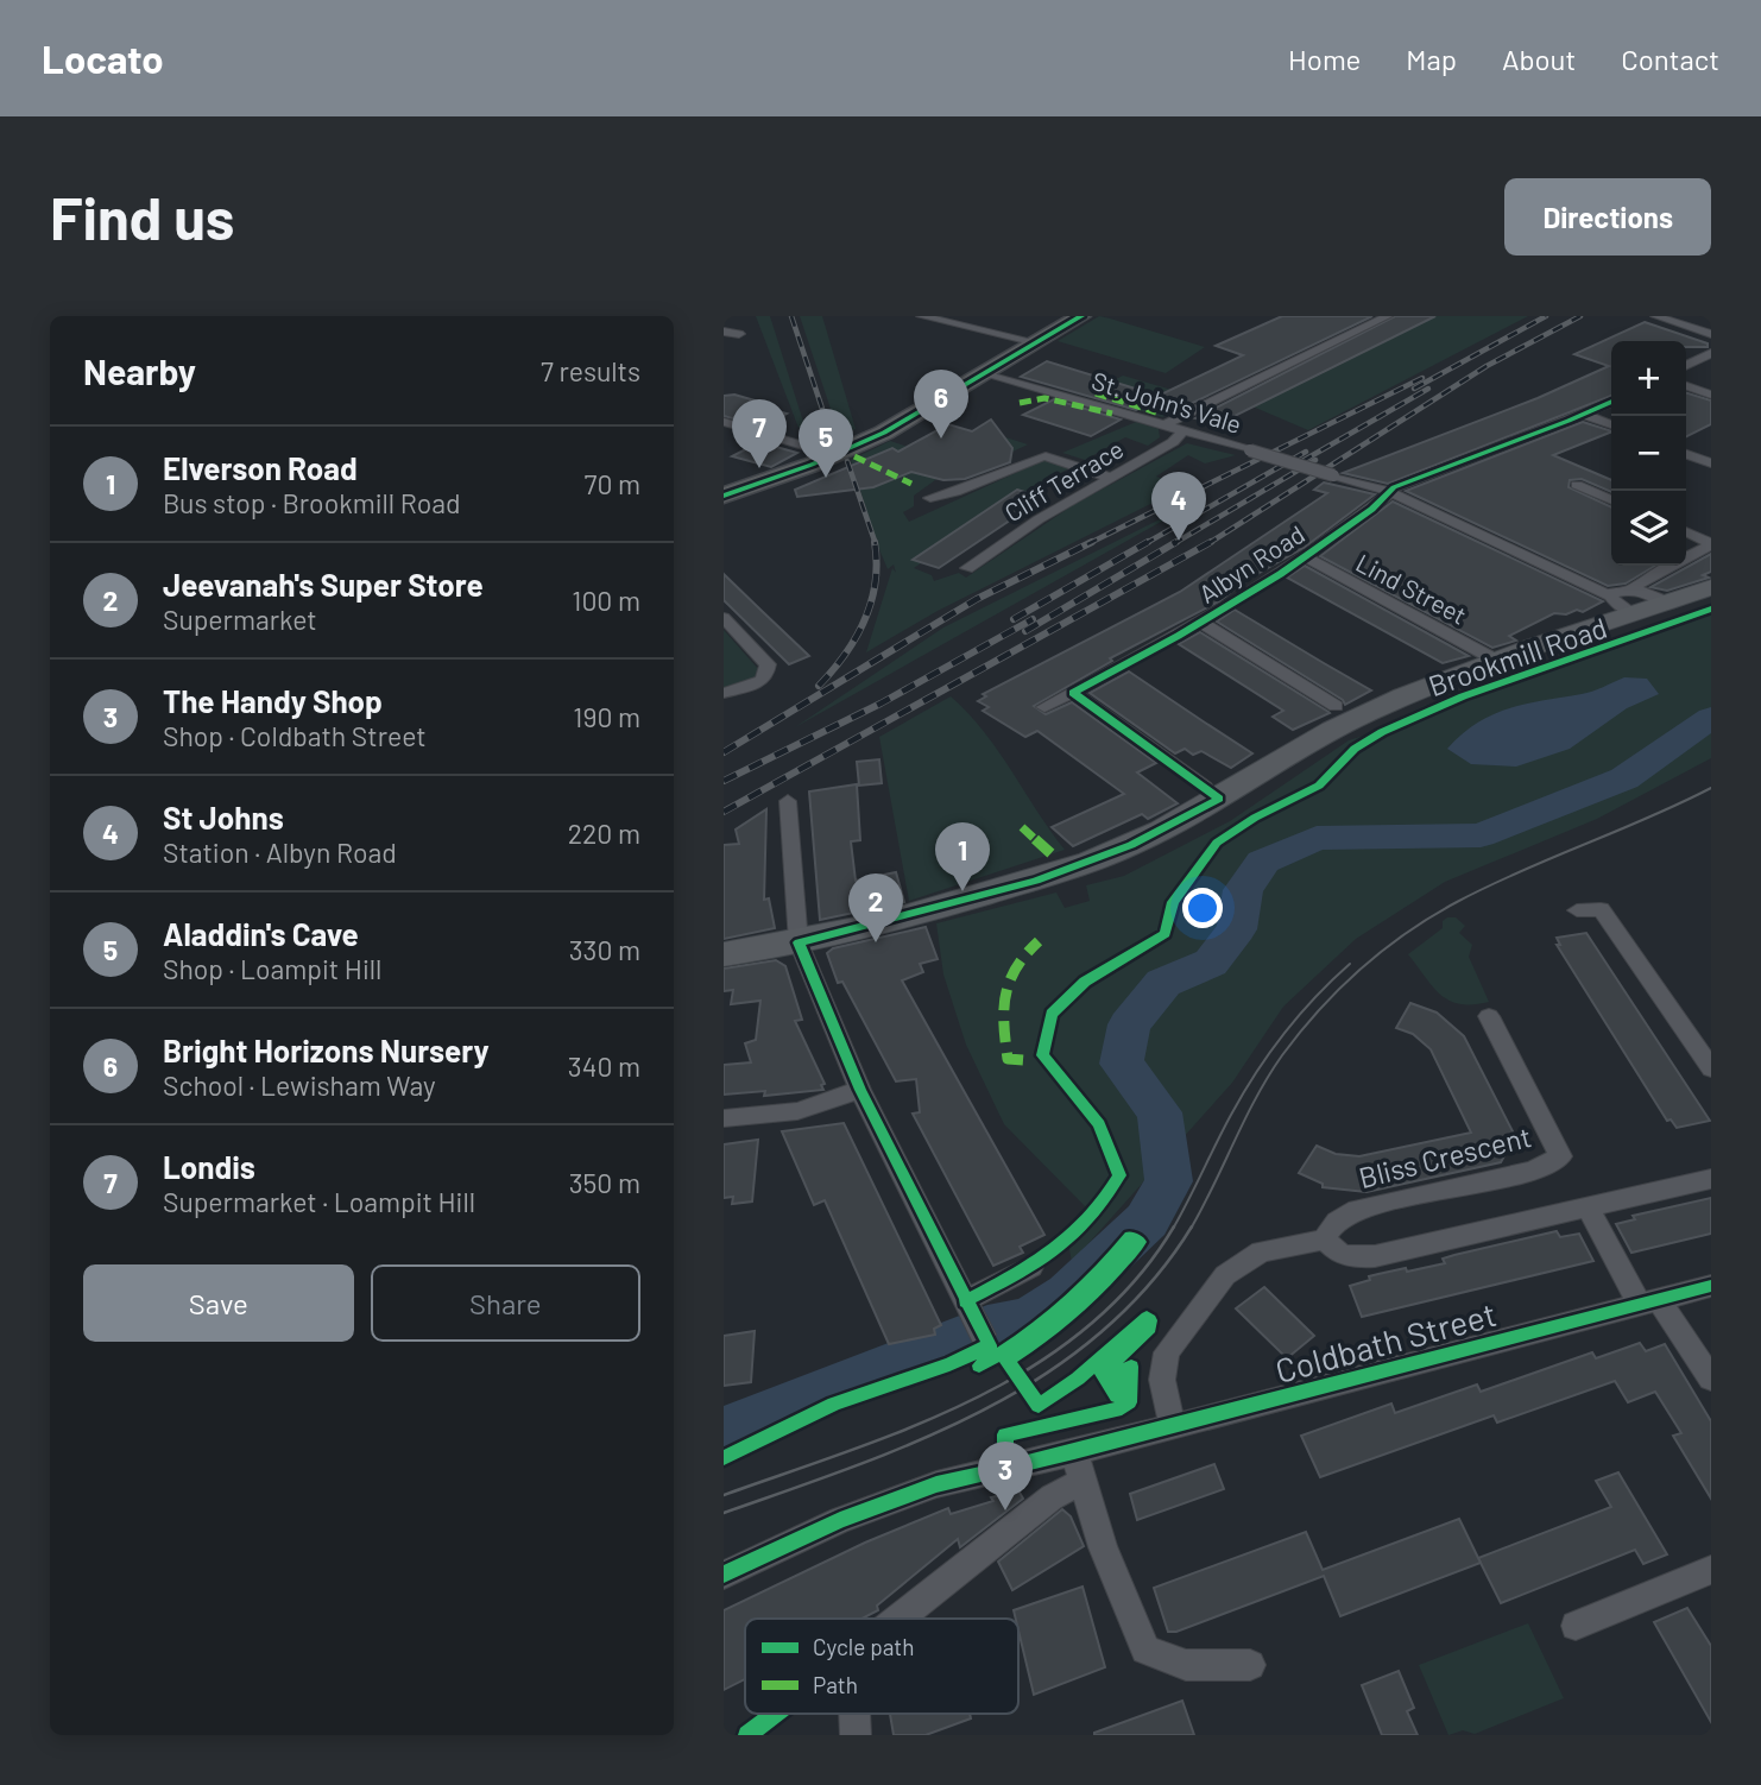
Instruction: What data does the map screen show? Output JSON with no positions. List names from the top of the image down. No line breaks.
{"streets":{"main road":["Brookmill Road"],"street":["St. John's Vale","Cliff Terrace","Albyn Road","Lind Street","Bliss Crescent","Coldbath Street"]},"crossings":[["St. John's Vale","Cliff Terrace"],["St. John's Vale","Albyn Road"],["St. John's Vale","Brookmill Road"],["Albyn Road","Lind Street"],["Lind Street","Brookmill Road"]],"legend":["Cycle path","Path"],"page":{"header":"Locato","nav":["Home","Map","About","Contact"],"buttons":["Directions",["Save","Share"]],"title":"Find us","heading":["Nearby","7 results"],"map_buttons":["+","−"],"pins":["6","7","5","4","1","2","3"],"list":[{"mark":"1","name":"Elverson Road","note":"Bus stop · Brookmill Road","value":"70 m"},{"mark":"2","name":"Jeevanah's Super Store","note":"Supermarket","value":"100 m"},{"mark":"3","name":"The Handy Shop","note":"Shop · Coldbath Street","value":"190 m"},{"mark":"4","name":"St Johns","note":"Station · Albyn Road","value":"220 m"},{"mark":"5","name":"Aladdin's Cave","note":"Shop · Loampit Hill","value":"330 m"},{"mark":"6","name":"Bright Horizons Nursery","note":"School · Lewisham Way","value":"340 m"},{"mark":"7","name":"Londis","note":"Supermarket · Loampit Hill","value":"350 m"}]}}
